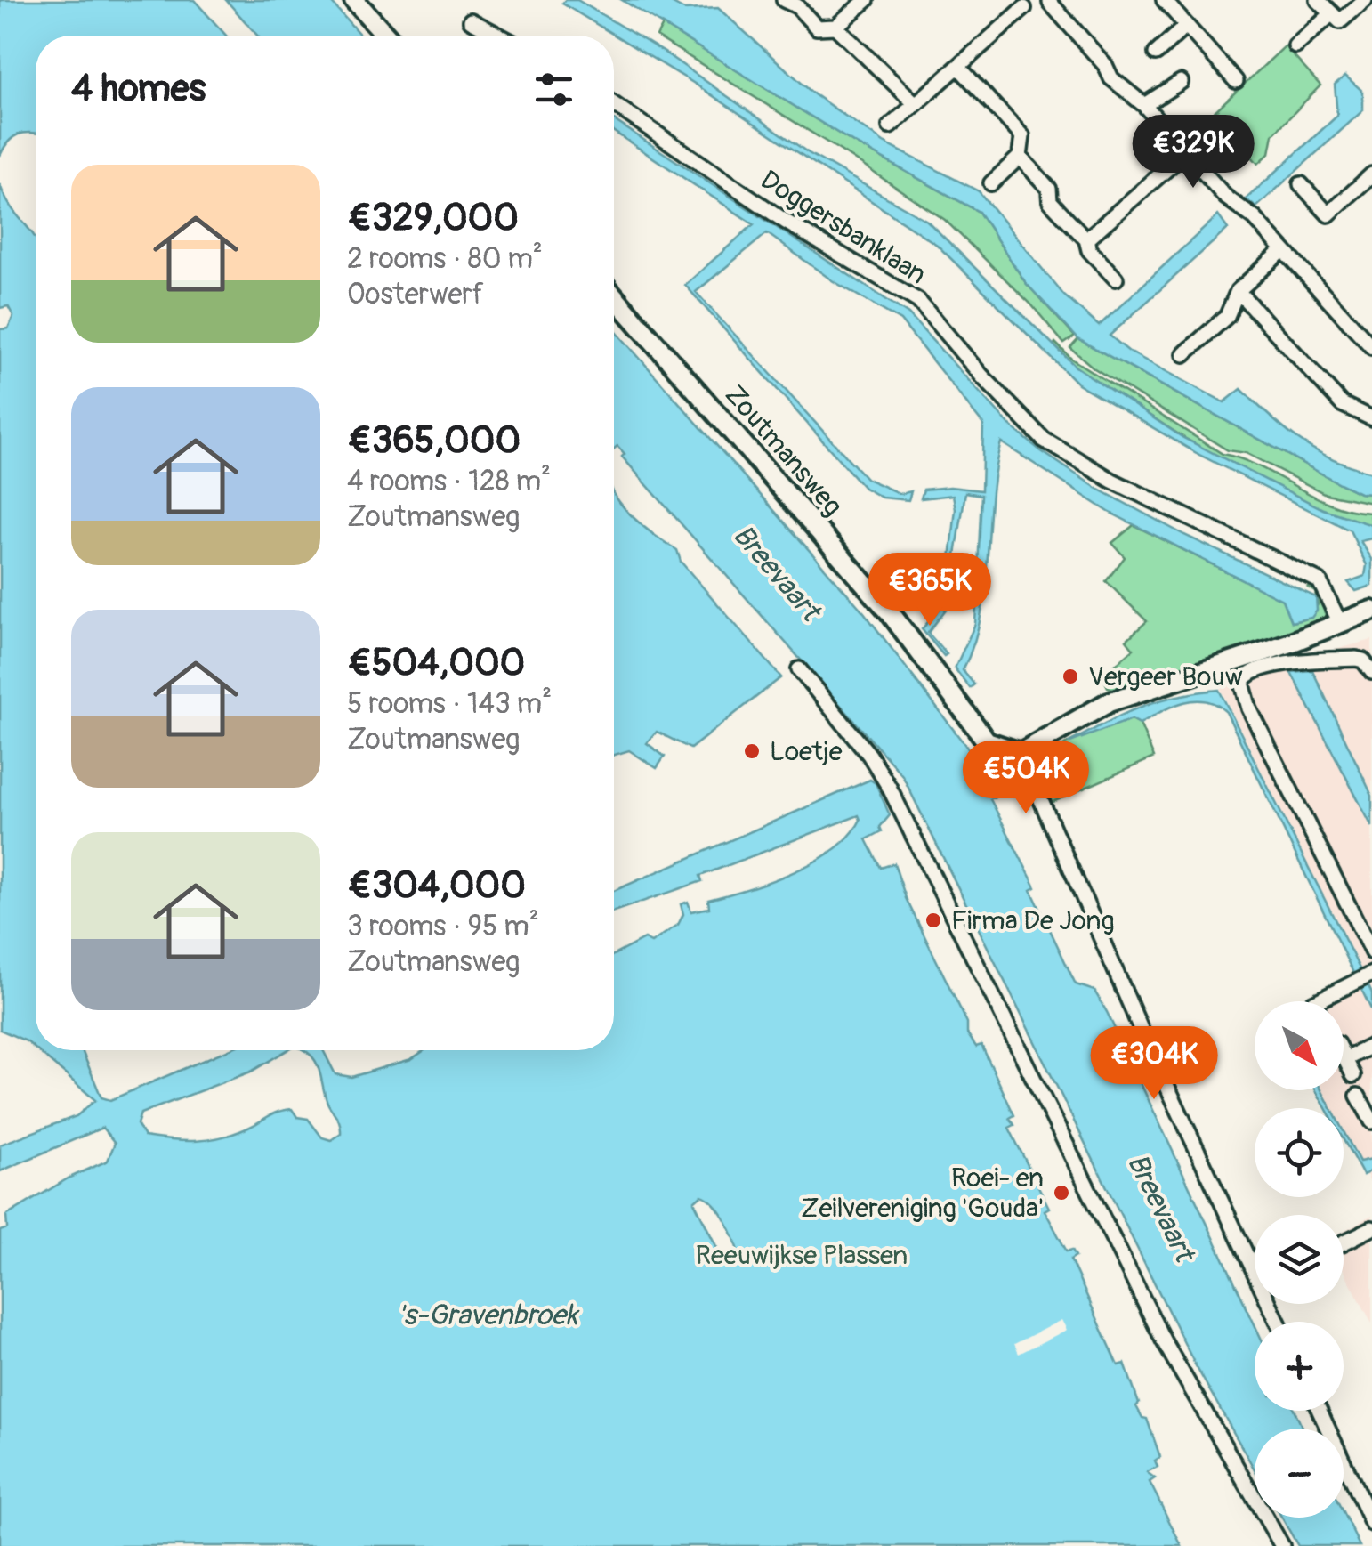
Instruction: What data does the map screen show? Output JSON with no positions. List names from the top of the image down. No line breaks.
{"streets":{"main road":["Zoutmansweg"],"street":["Doggersbanklaan"]},"water":["Breevaart","'s-Gravenbroek"],"parks":["Reeuwijkse Plassen"],"places":["Vergeer Bouw","Loetje","Firma De Jong","Roei- en Zeilvereniging 'Gouda'"],"north":"bottom right","page":{"heading":"4 homes","price":["€329K","€365K","€504K","€304K"],"list":[{"name":"€329,000","note":"2 rooms · 80 m² · Oosterwerf"},{"name":"€365,000","note":"4 rooms · 128 m² · Zoutmansweg"},{"name":"€504,000","note":"5 rooms · 143 m² · Zoutmansweg"},{"name":"€304,000","note":"3 rooms · 95 m² · Zoutmansweg"}],"map_buttons":["+","−"]}}
